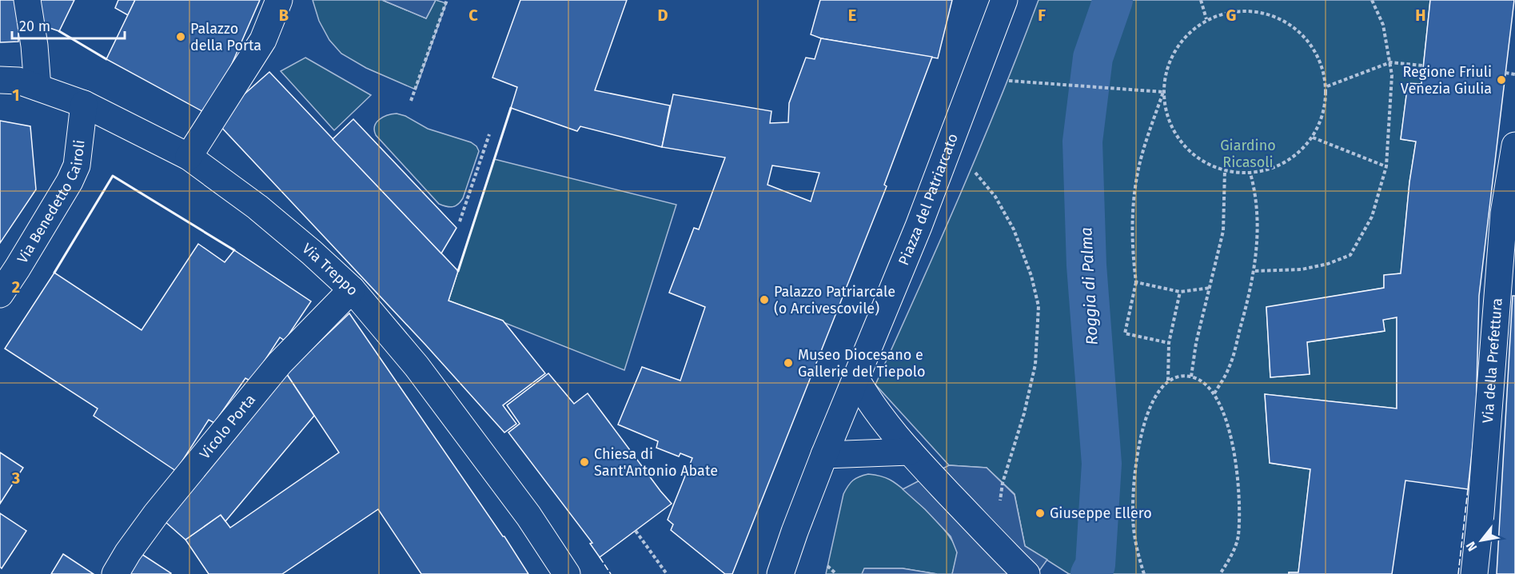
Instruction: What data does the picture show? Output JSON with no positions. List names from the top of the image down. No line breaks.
{"streets":{"street":["Piazza del Patriarcato","Via Benedetto Cairoli","Via Treppo","Via della Prefettura","Vicolo Porta"]},"crossings":[["Via Benedetto Cairoli","Via Treppo"],["Via Treppo","Vicolo Porta"]],"water":["Roggia di Palma"],"parks":["Giardino Ricasoli"],"places":["Palazzo della Porta","Regione Friuli Venezia Giulia","Palazzo Patriarcale (o Arcivescovile)","Museo Diocesano e Gallerie del Tiepolo","Chiesa di Sant'Antonio Abate","Giuseppe Ellero"],"scale_bar":"20 m","north":"bottom left","grid":{"columns":["B","C","D","E","F","G","H"],"rows":["1","2","3"]}}
